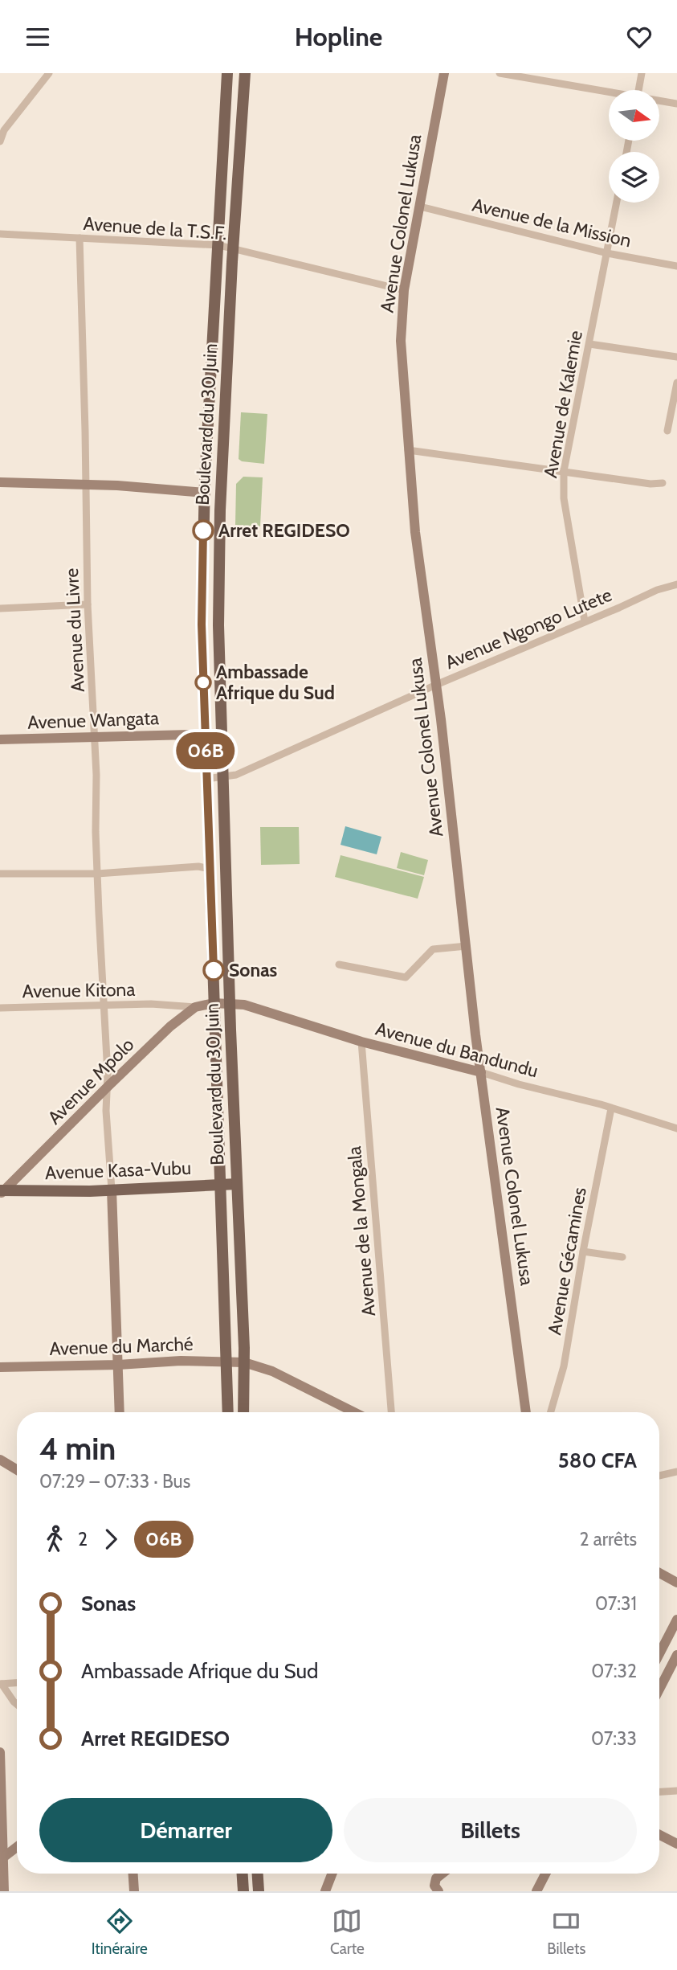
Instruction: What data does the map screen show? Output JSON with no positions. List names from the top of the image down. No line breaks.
{"streets":{"main road":["Boulevard du 30 Juin","Avenue Kasa-Vubu"],"street":["Avenue de la Mission","Avenue Colonel Lukusa","Avenue de la T.S.F.","Avenue de Kalemie","Avenue Ngongo Lutete","Avenue du Livre","Avenue Wangata","Avenue Kitona","Avenue du Bandundu","Avenue Mpolo","Avenue de la Mongala","Avenue Gécamines","Avenue du Marché"]},"crossings":[["Avenue de la Mission","Avenue Colonel Lukusa"],["Avenue de la Mission","Avenue de Kalemie"],["Avenue Colonel Lukusa","Avenue de la T.S.F."],["Avenue Colonel Lukusa","Avenue Ngongo Lutete"],["Avenue Colonel Lukusa","Avenue du Bandundu"],["Avenue de la T.S.F.","Boulevard du 30 Juin"],["Avenue de la T.S.F.","Avenue du Livre"],["Avenue de Kalemie","Avenue Ngongo Lutete"],["Boulevard du 30 Juin","Avenue Ngongo Lutete"],["Boulevard du 30 Juin","Avenue Wangata"],["Boulevard du 30 Juin","Avenue du Bandundu"],["Boulevard du 30 Juin","Avenue Mpolo"],["Boulevard du 30 Juin","Avenue Kasa-Vubu"],["Boulevard du 30 Juin","Avenue du Marché"],["Avenue du Livre","Avenue Wangata"],["Avenue du Livre","Avenue Kitona"],["Avenue du Livre","Avenue Mpolo"],["Avenue du Livre","Avenue Kasa-Vubu"],["Avenue Kitona","Avenue Mpolo"],["Avenue du Bandundu","Avenue Mpolo"],["Avenue du Bandundu","Avenue de la Mongala"],["Avenue du Bandundu","Avenue Gécamines"],["Avenue Mpolo","Avenue Kasa-Vubu"]],"places":["Arret REGIDESO","Ambassade Afrique du Sud","Sonas"],"lines":["bus line 06B"],"north":"right","page":{"header":"Hopline","on_map":"06B","heading":["4 min","07:29 – 07:33 · Bus","580 CFA"],"legs":["2","06B","2 arrêts"],"list":[{"name":"Sonas","value":"07:31"},{"name":"Ambassade Afrique du Sud","value":"07:32"},{"name":"Arret REGIDESO","value":"07:33"}],"buttons":["Démarrer","Billets"],"tabs":["Itinéraire","Carte","Billets"]}}
